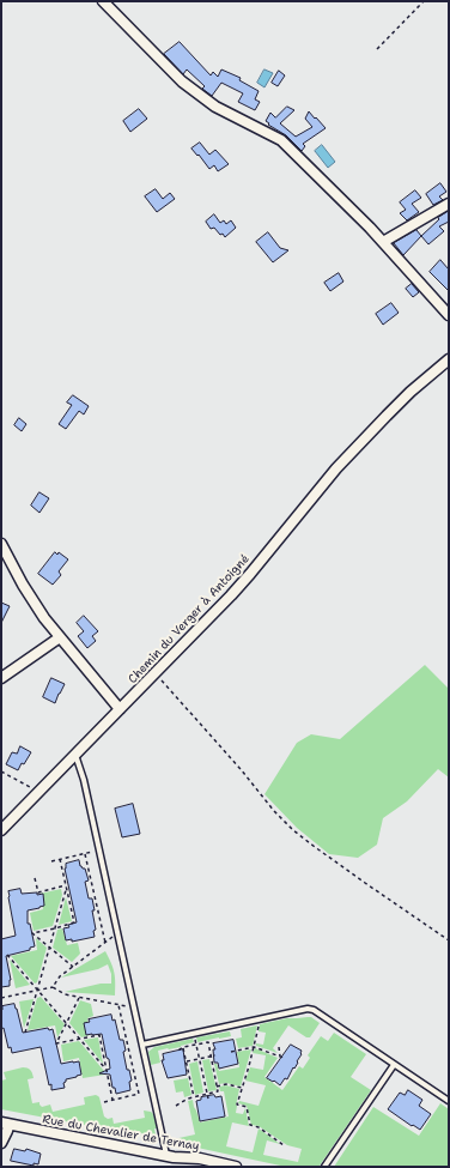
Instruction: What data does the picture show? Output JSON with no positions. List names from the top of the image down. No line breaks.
{"streets":{"street":["Chemin du Verger à Antoigné","Rue du Chevalier de Ternay"]}}
